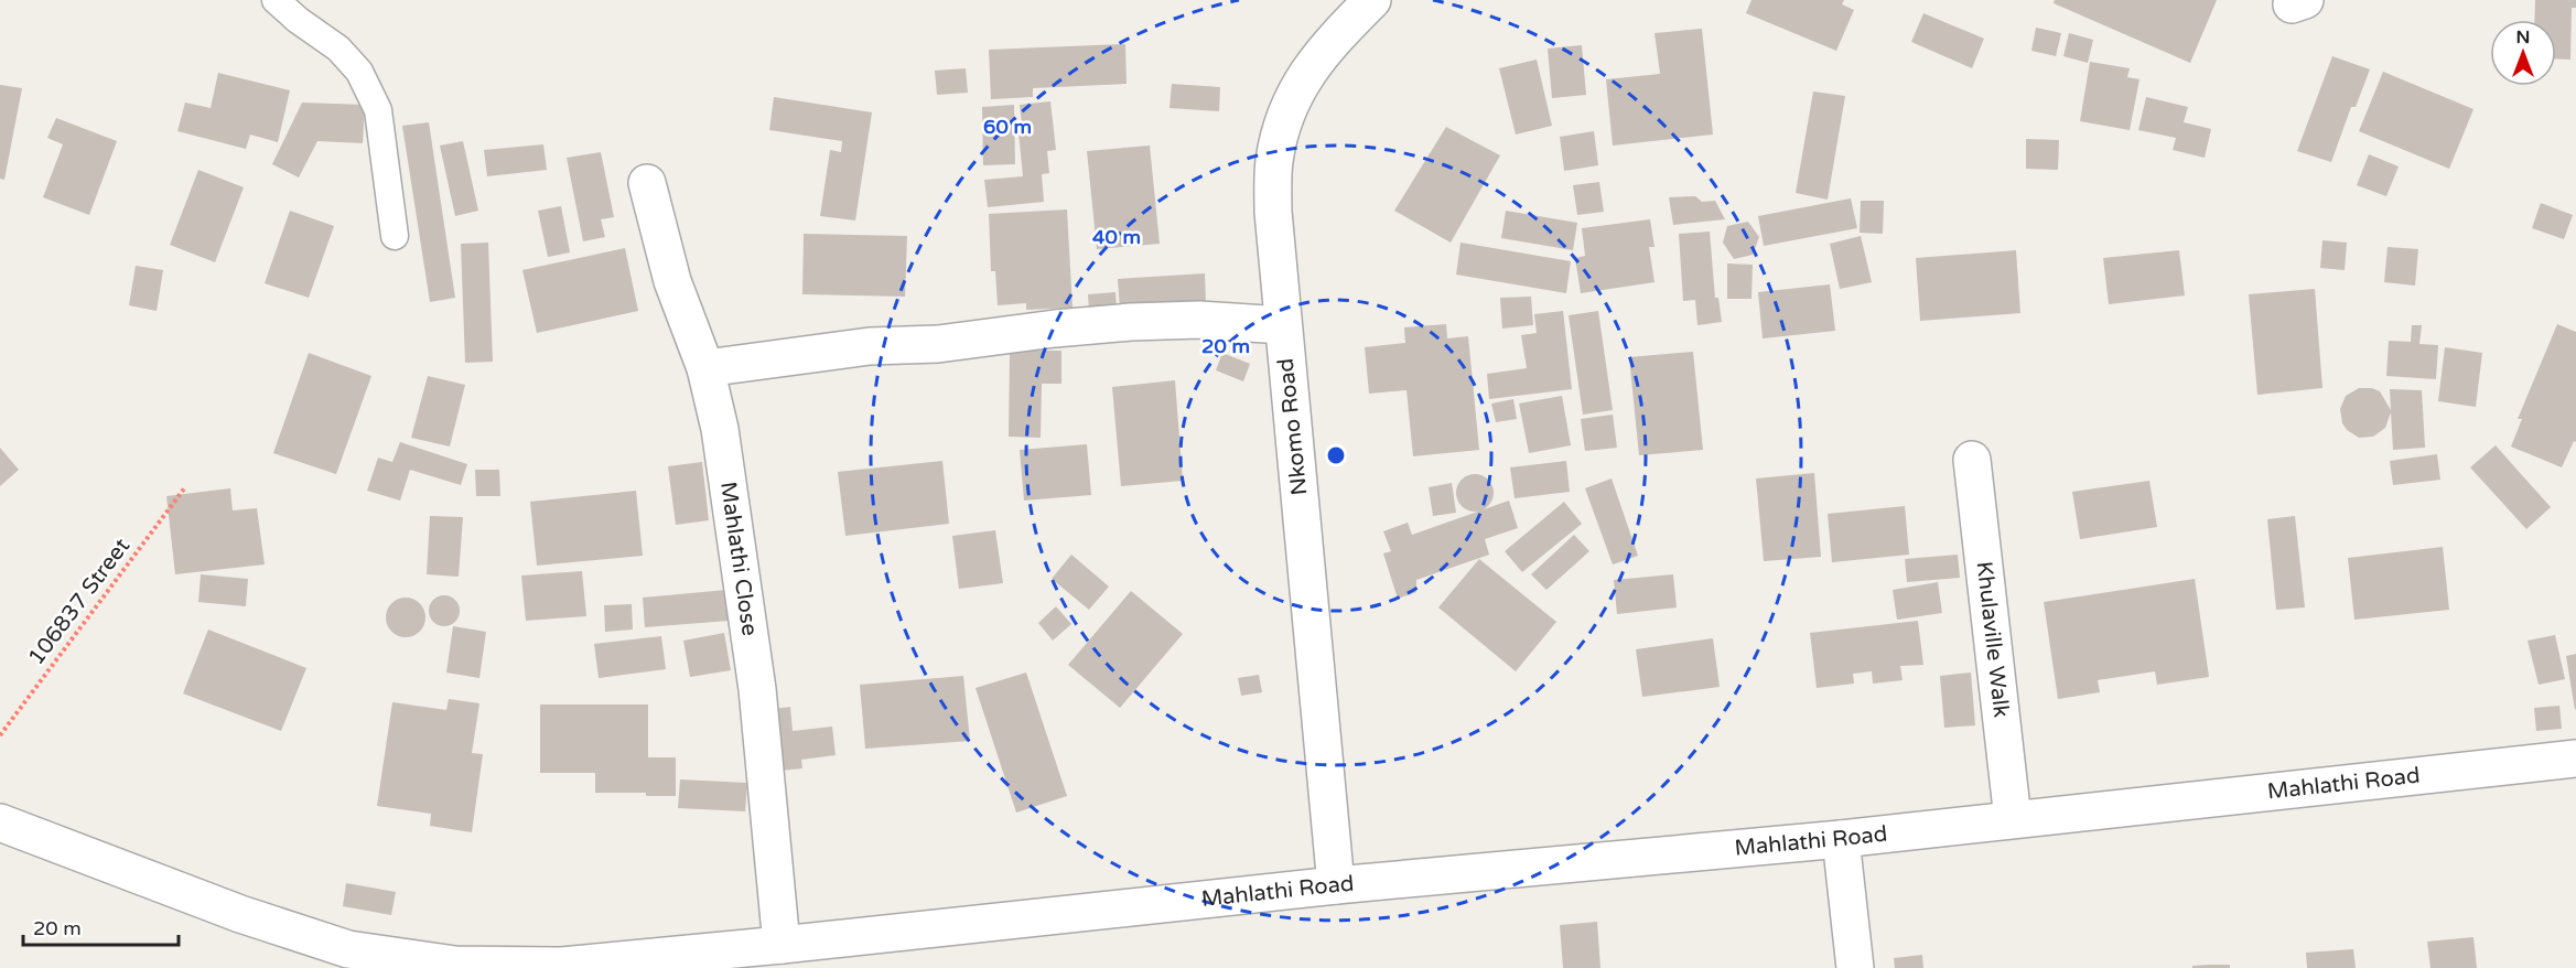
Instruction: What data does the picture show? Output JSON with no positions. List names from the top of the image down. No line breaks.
{"streets":{"street":["Nkomo Road","Mahlathi Close","Khulaville Walk","Mahlathi Road"],"path":["106837 Street"]},"crossings":[["Nkomo Road","Mahlathi Road"],["Mahlathi Close","Mahlathi Road"],["Khulaville Walk","Mahlathi Road"]],"scale_bar":"20 m","north":"top","rings":["60 m","40 m","20 m"]}
